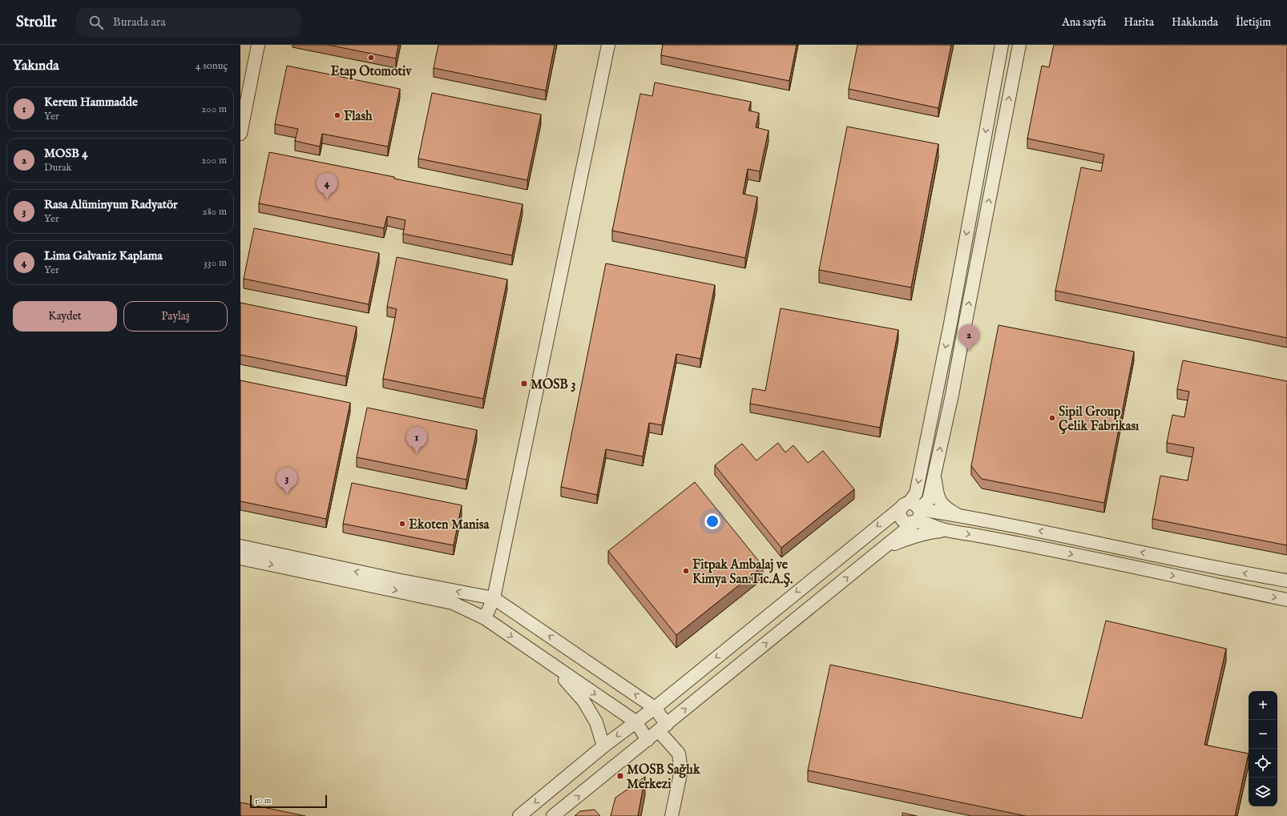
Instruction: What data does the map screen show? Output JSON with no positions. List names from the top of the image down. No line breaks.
{"places":{"other":["Etap Otomotiv","Flash","Sipil Group Çelik Fabrikası","Ekoten Manisa","Fitpak Ambalaj ve Kimya San.Tic.A.Ş."],"transit":["MOSB 3","MOSB Sağlık Merkezi"]},"scale_bar":"50 m","page":{"header":"Strollr","search":"Burada ara","nav":["Ana sayfa","Harita","Hakkında","İletişim"],"heading":["Yakında","4 sonuç"],"list":[{"mark":"1","name":"Kerem Hammadde","note":"Yer","value":"200 m"},{"mark":"2","name":"MOSB 4","note":"Durak","value":"200 m"},{"mark":"3","name":"Rasa Alüminyum Radyatör","note":"Yer","value":"280 m"},{"mark":"4","name":"Lima Galvaniz Kaplama","note":"Yer","value":"330 m"}],"pins":["4","2","1","3"],"buttons":["Kaydet","Paylaş"],"map_buttons":["+","−"],"scale":"50 m"}}
